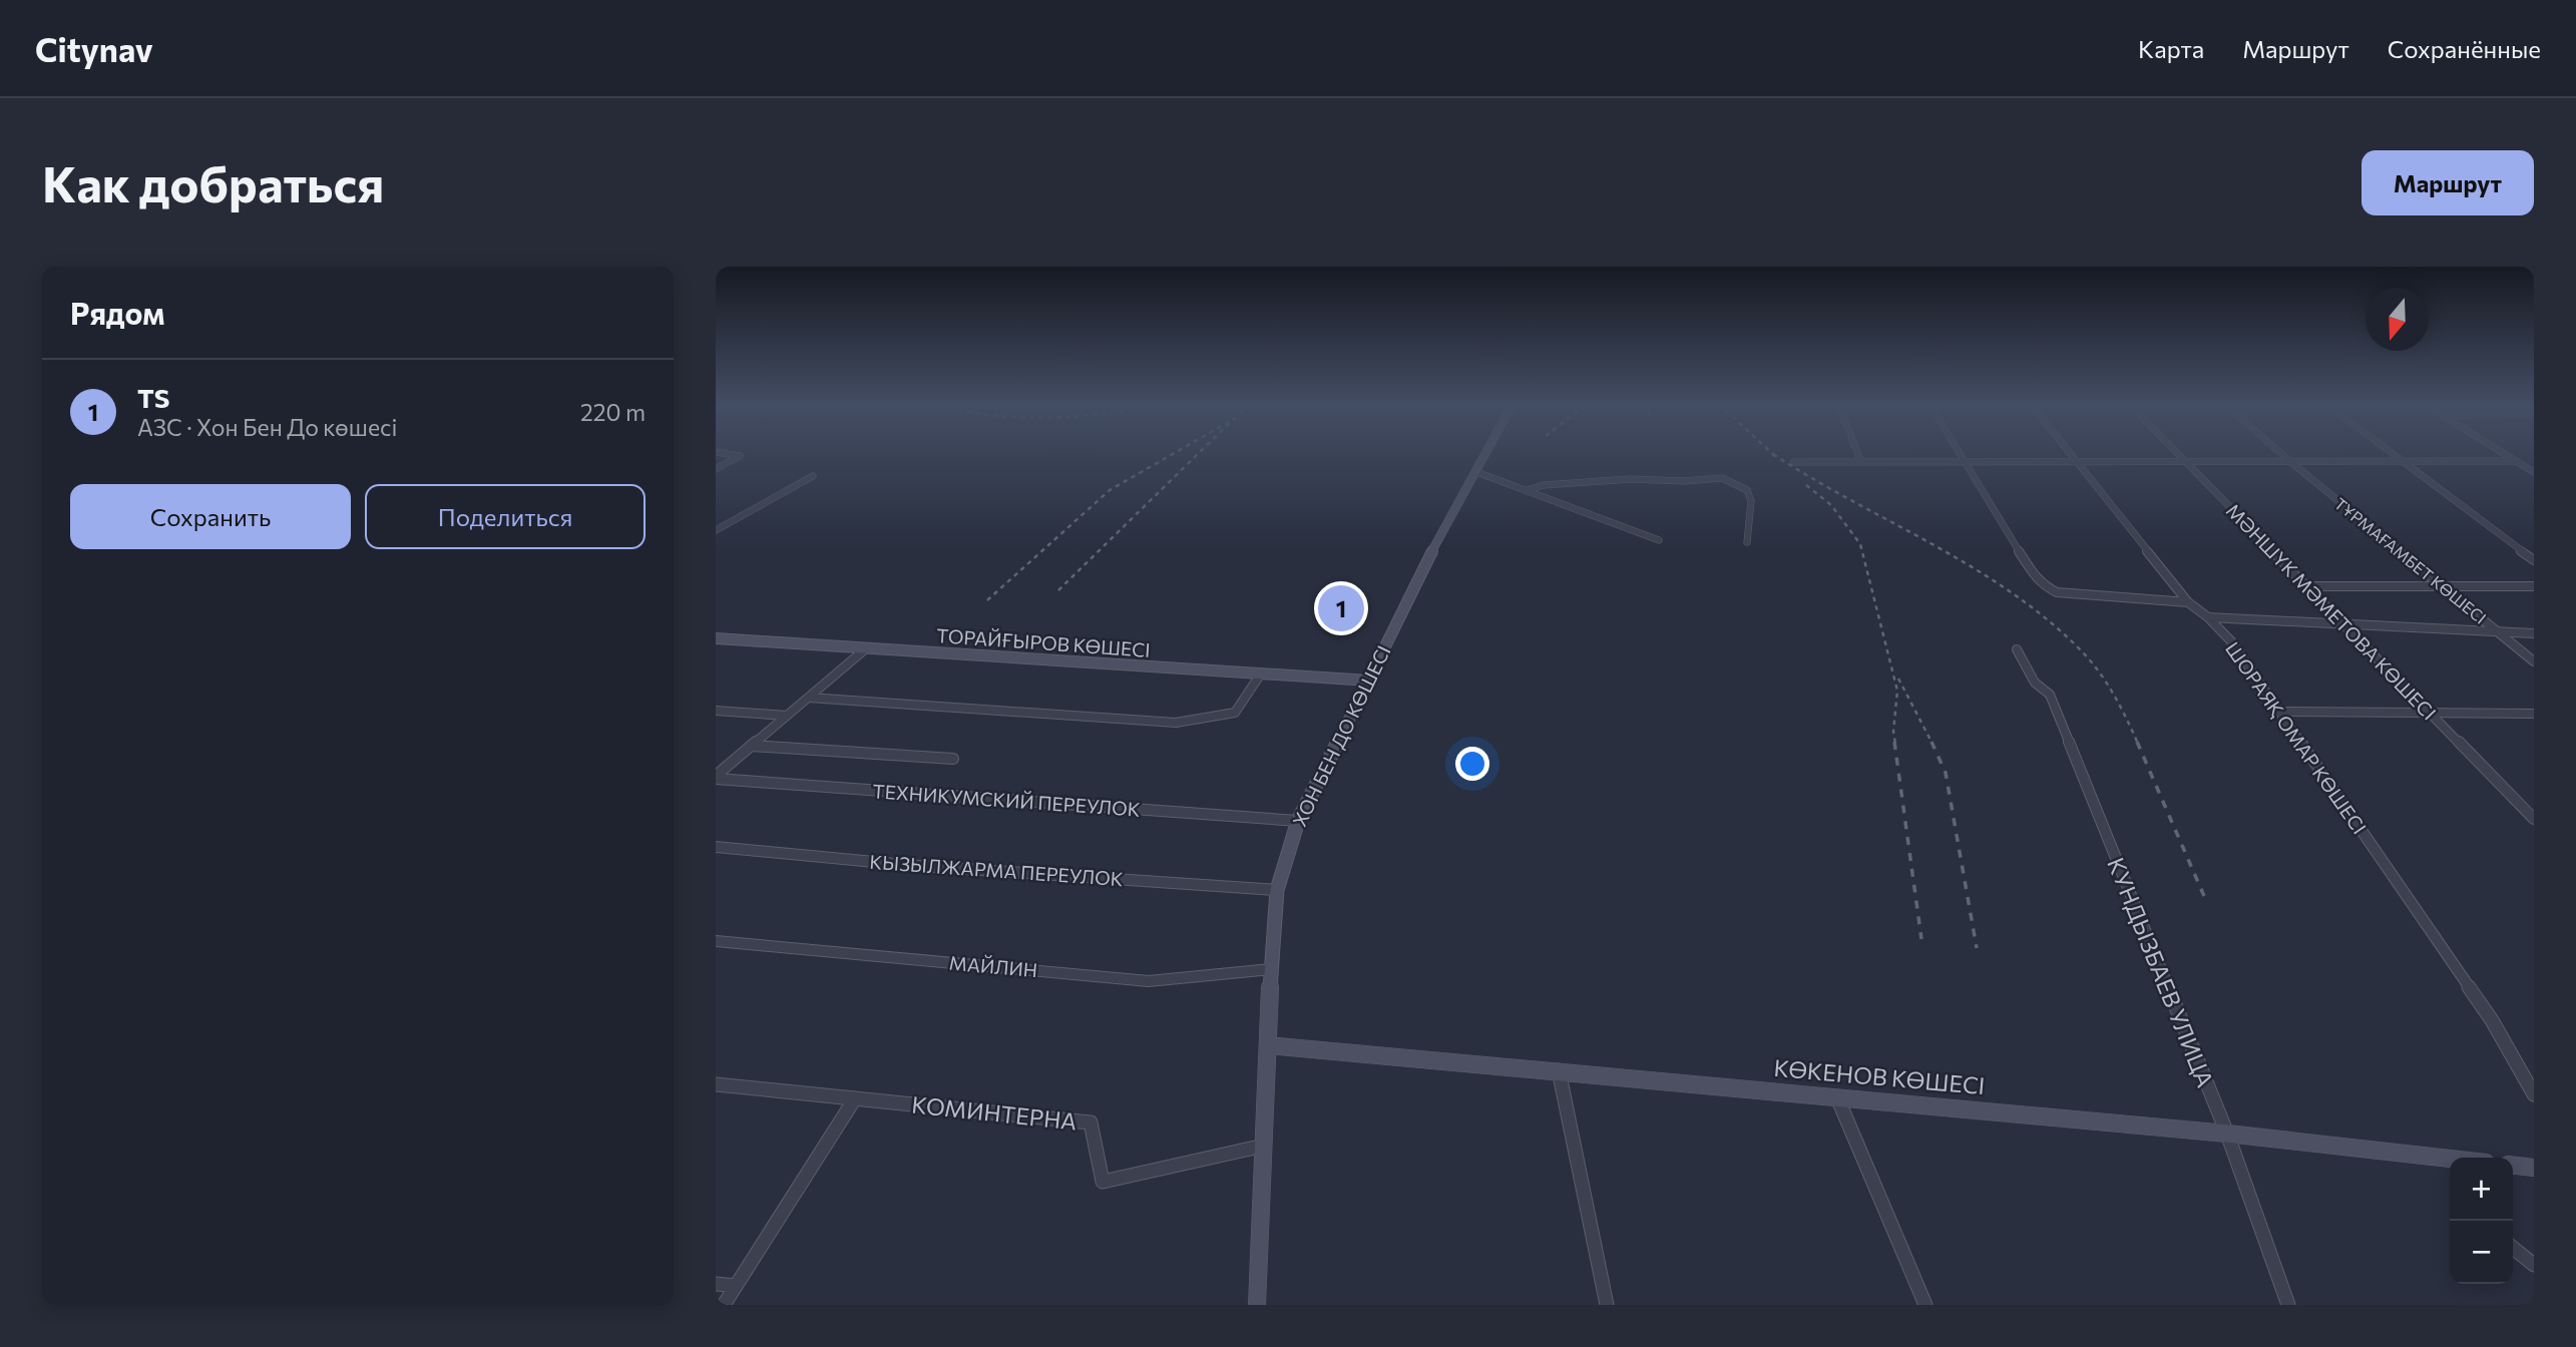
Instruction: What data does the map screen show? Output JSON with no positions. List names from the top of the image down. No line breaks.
{"streets":{"street":["ТҰРМАҒАМБЕТ КӨШЕСІ","МӘНШҮК МӘМЕТОВА КӨШЕСІ","ТОРАЙҒЫРОВ КӨШЕСІ","ХОН БЕН ДО КӨШЕСІ","ШОРАЯҚ ОМАР КӨШЕСІ","ТЕХНИКУМСКИЙ ПЕРЕУЛОК","КЫЗЫЛЖАРМА ПЕРЕУЛОК","МАЙЛИН","КУНДЫЗБАЕВ УЛИЦА","КӨКЕНОВ КӨШЕСІ","КОМИНТЕРНА"]},"crossings":[["ТОРАЙҒЫРОВ КӨШЕСІ","ХОН БЕН ДО КӨШЕСІ"],["ХОН БЕН ДО КӨШЕСІ","ТЕХНИКУМСКИЙ ПЕРЕУЛОК"],["ХОН БЕН ДО КӨШЕСІ","КЫЗЫЛЖАРМА ПЕРЕУЛОК"],["ХОН БЕН ДО КӨШЕСІ","МАЙЛИН"],["ХОН БЕН ДО КӨШЕСІ","КӨКЕНОВ КӨШЕСІ"],["ХОН БЕН ДО КӨШЕСІ","КОМИНТЕРНА"],["КУНДЫЗБАЕВ УЛИЦА","КӨКЕНОВ КӨШЕСІ"]],"north":"bottom","page":{"header":"Citynav","nav":["Карта","Маршрут","Сохранённые"],"buttons":["Маршрут",["Сохранить","Поделиться"]],"title":"Как добраться","heading":"Рядом","list":[{"mark":"1","name":"TS","note":"АЗС · Хон Бен До көшесі","value":"220 m"}],"pins":"1","map_buttons":["+","−"]}}
